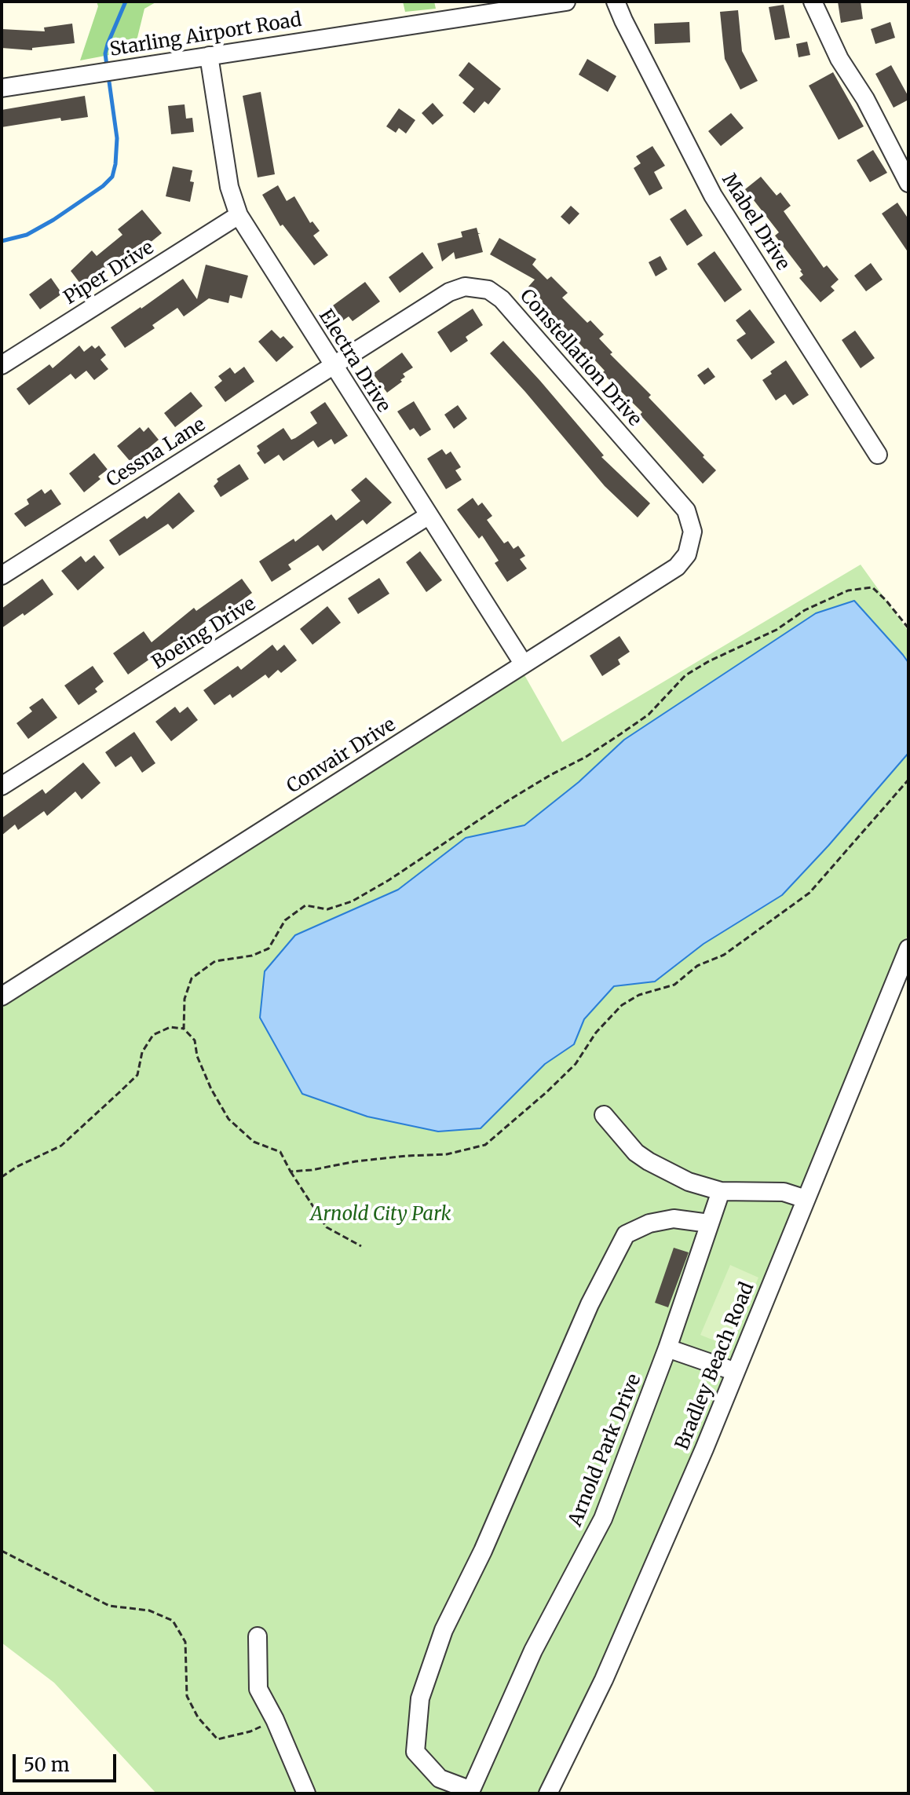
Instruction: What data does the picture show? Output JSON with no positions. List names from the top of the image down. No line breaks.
{"streets":{"street":["Starling Airport Road","Mabel Drive","Piper Drive","Constellation Drive","Electra Drive","Cessna Lane","Boeing Drive","Convair Drive","Bradley Beach Road","Arnold Park Drive"]},"crossings":[["Starling Airport Road","Electra Drive"],["Piper Drive","Electra Drive"],["Constellation Drive","Electra Drive"],["Constellation Drive","Cessna Lane"],["Constellation Drive","Convair Drive"],["Electra Drive","Cessna Lane"],["Electra Drive","Boeing Drive"],["Electra Drive","Convair Drive"]],"parks":["Arnold City Park"],"scale_bar":"50 m"}
